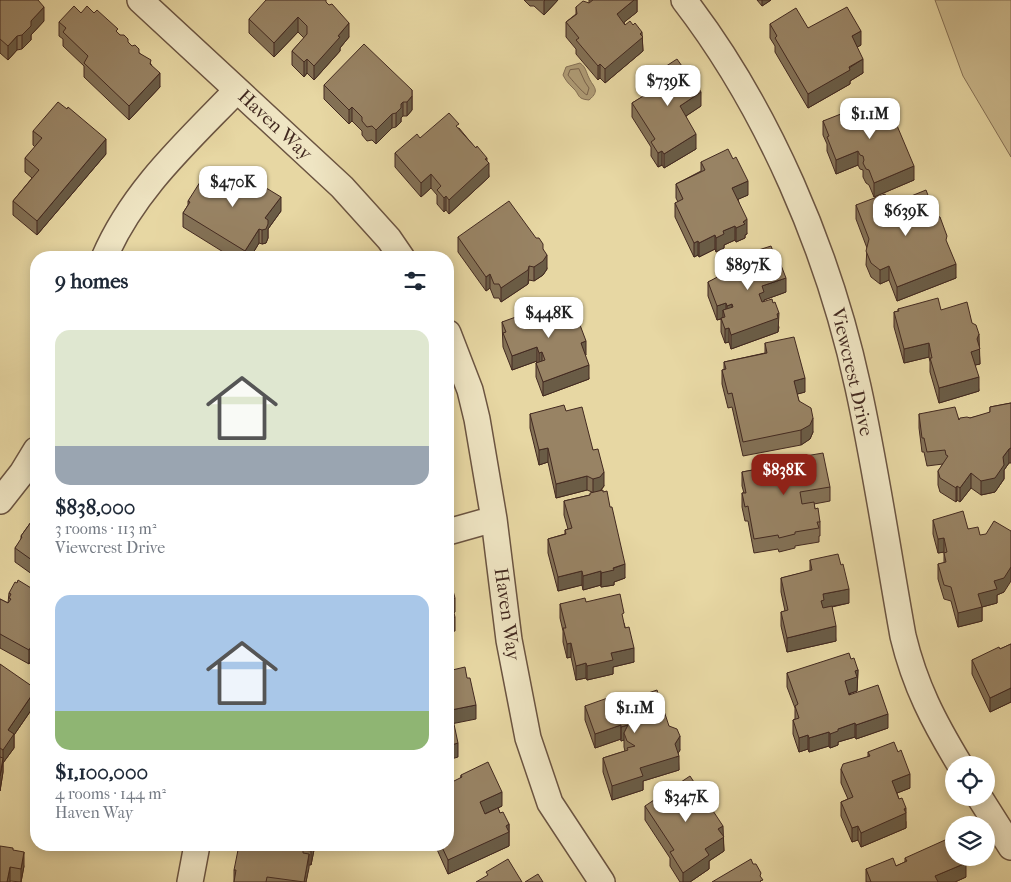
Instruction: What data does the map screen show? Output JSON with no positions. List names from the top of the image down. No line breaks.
{"streets":{"street":["Haven Way","Viewcrest Drive"]},"page":{"price":["$739K","$1.1M","$470K","$639K","$897K","$448K","$838K","$1.1M","$347K"],"heading":"9 homes","list":[{"name":"$838,000","note":"3 rooms · 113 m² · Viewcrest Drive"},{"name":"$1,100,000","note":"4 rooms · 144 m² · Haven Way"}]}}
